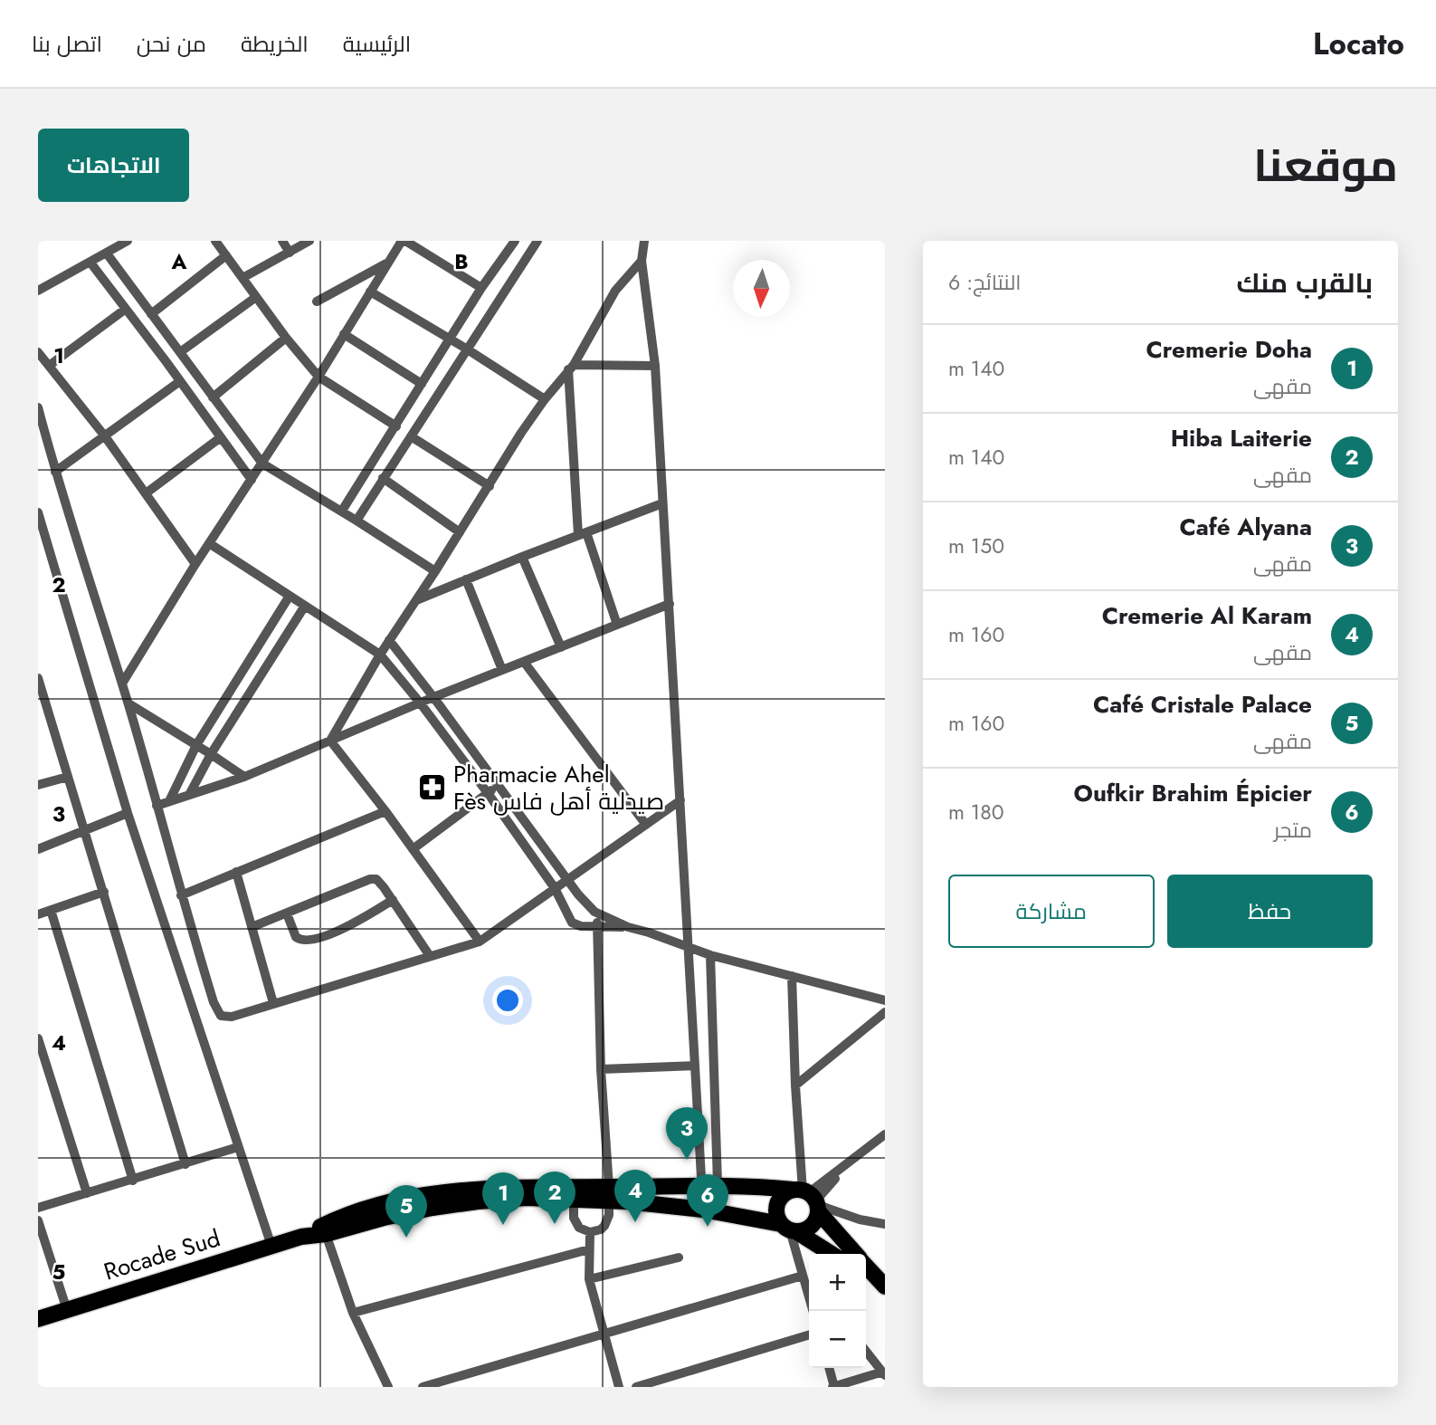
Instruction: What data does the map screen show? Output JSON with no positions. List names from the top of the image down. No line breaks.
{"streets":{"main road":["Rocade Sud"]},"places":{"pharmacy":["Pharmacie Ahel Fès صيدلية أهل فاس"]},"north":"bottom","page":{"header":"Locato","nav":["الرئيسية","الخريطة","من نحن","اتصل بنا"],"title":"موقعنا","buttons":["الاتجاهات",["حفظ","مشاركة"]],"heading":["بالقرب منك","النتائج: 6"],"list":[{"mark":"1","name":"Cremerie Doha","note":"مقهى","value":"140 m"},{"mark":"2","name":"Hiba Laiterie","note":"مقهى","value":"140 m"},{"mark":"3","name":"Café Alyana","note":"مقهى","value":"150 m"},{"mark":"4","name":"Cremerie Al Karam","note":"مقهى","value":"160 m"},{"mark":"5","name":"Café Cristale Palace","note":"مقهى","value":"160 m"},{"mark":"6","name":"Oufkir Brahim Épicier","note":"متجر","value":"180 m"}],"pins":["3","4","2","1","6","5"],"map_buttons":["+","−"]},"grid":{"columns":["A","B"],"rows":["1","2","3","4","5"]}}
